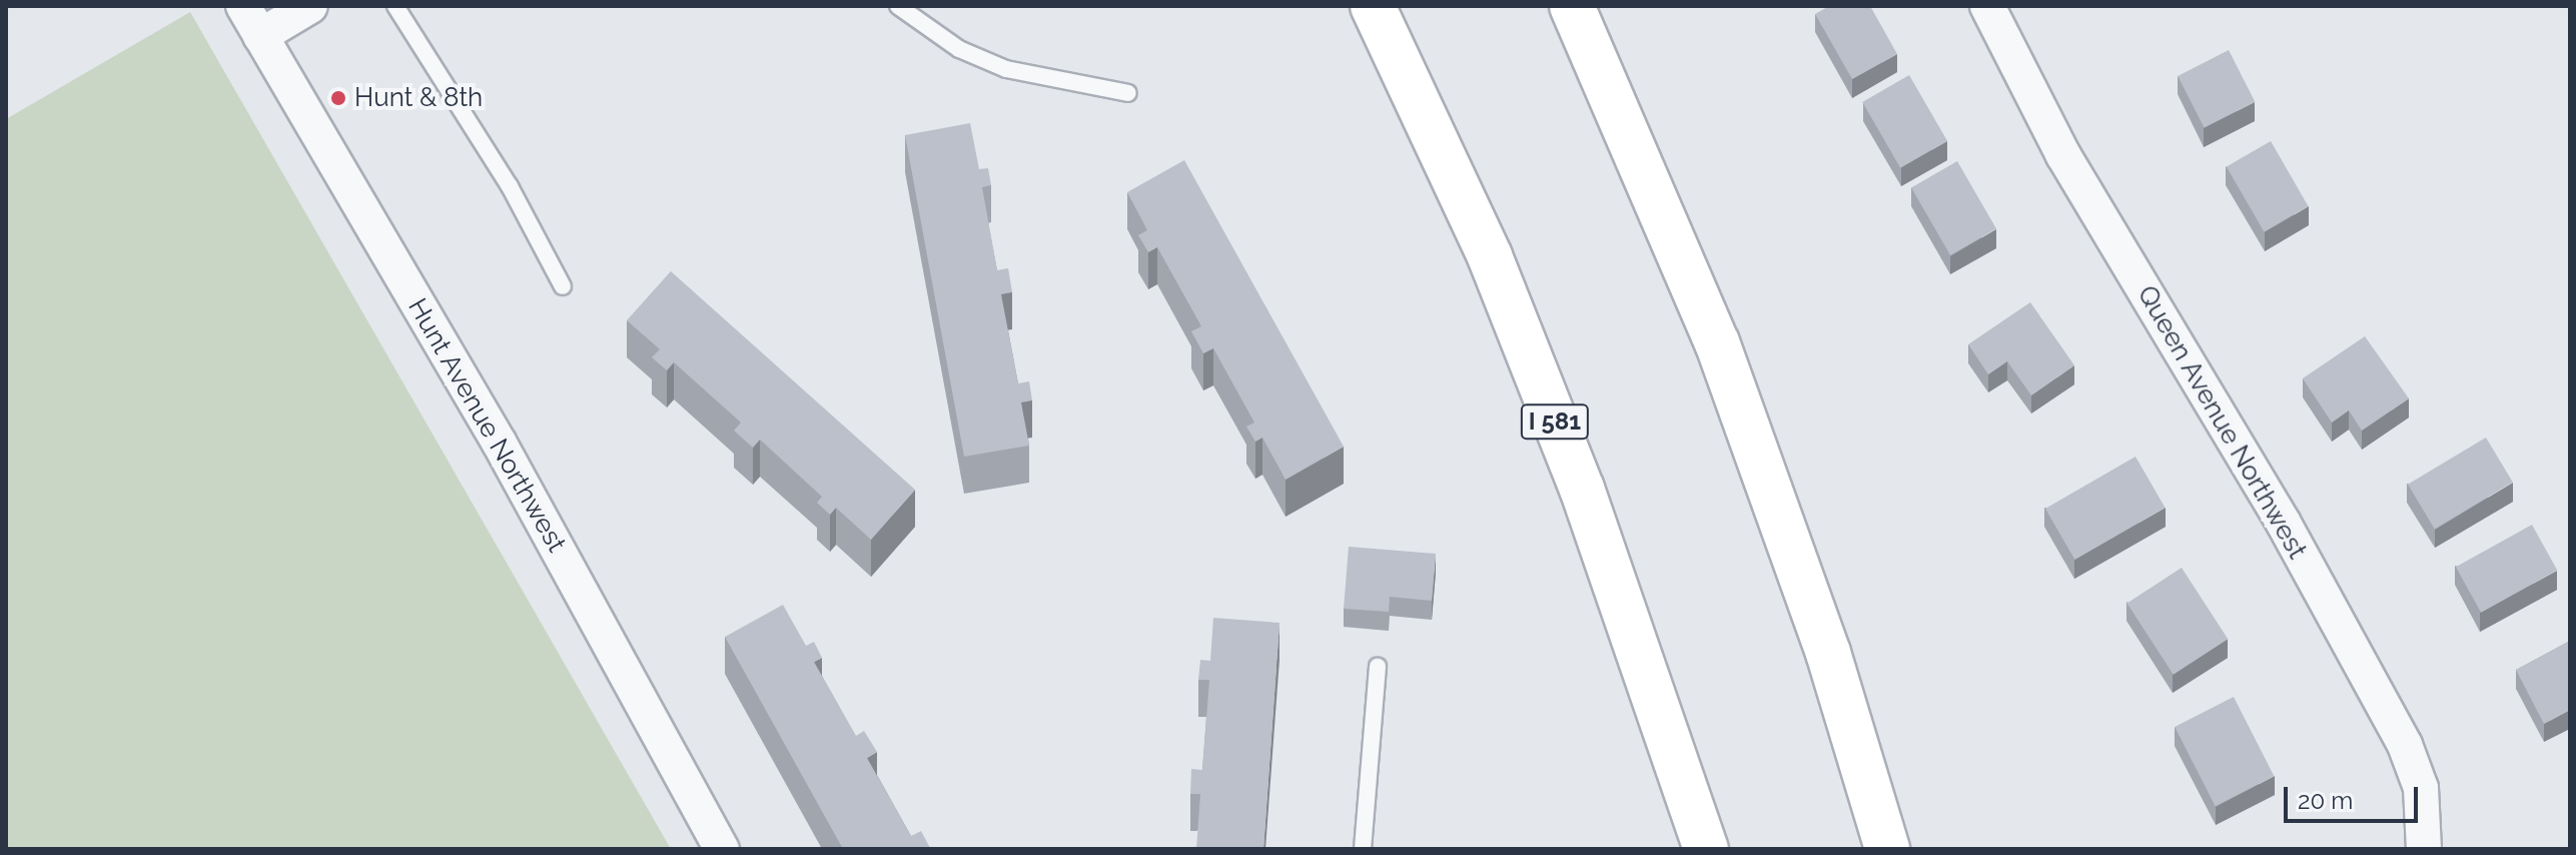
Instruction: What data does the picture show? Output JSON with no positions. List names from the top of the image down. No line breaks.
{"streets":{"highway":["I 581"],"street":["Queen Avenue Northwest","Hunt Avenue Northwest"]},"places":["Hunt & 8th"],"scale_bar":"20 m"}
